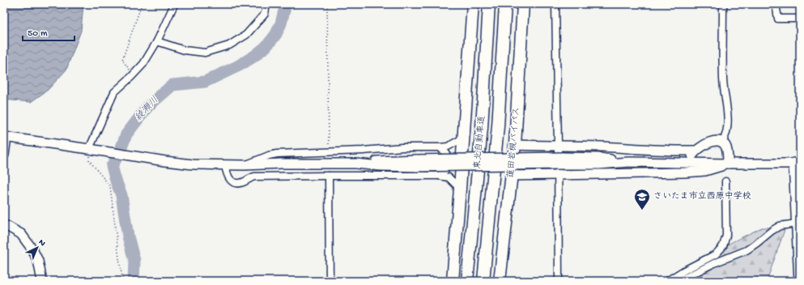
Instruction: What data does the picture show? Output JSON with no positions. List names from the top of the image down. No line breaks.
{"streets":{"highway":["東北自動車道","蓮田岩槻バイパス"]},"water":["綾瀬川"],"places":{"school or university":["さいたま市立西原中学校"]},"scale_bar":"50 m","north":"top right"}
